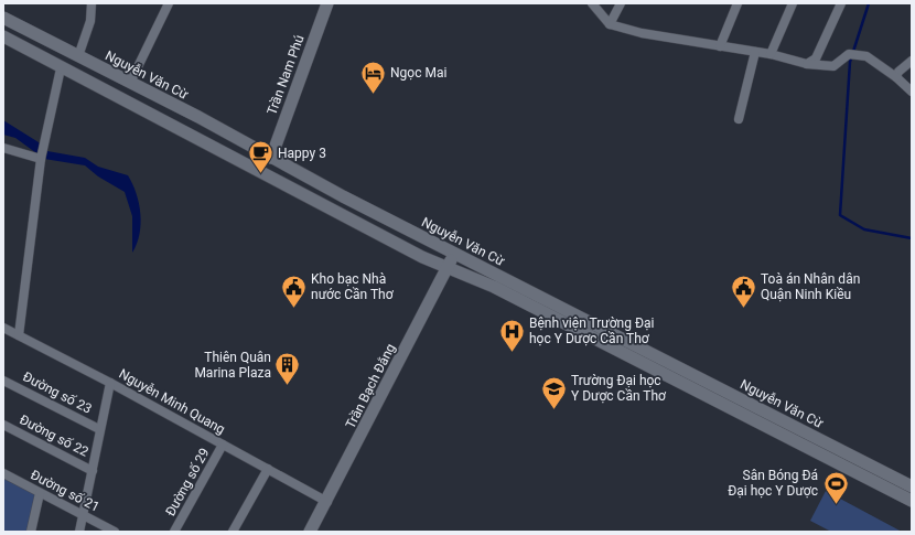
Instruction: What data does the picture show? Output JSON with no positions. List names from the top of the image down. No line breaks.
{"streets":{"main road":["Nguyễn Văn Cừ","Trần Nam Phú","Trần Bạch Đằng"],"street":["Đường số 23","Nguyễn Minh Quang","Đường số 22","Đường số 29","Đường số 21"]},"crossings":[["Nguyễn Văn Cừ","Trần Nam Phú"],["Nguyễn Văn Cừ","Trần Bạch Đằng"],["Trần Bạch Đằng","Nguyễn Minh Quang"],["Nguyễn Minh Quang","Đường số 29"]],"places":{"hotel":["Ngọc Mai"],"cafe":["Happy 3"],"public building":["Kho bạc Nhà nước Cần Thơ","Toà án Nhân dân Quận Ninh Kiều"],"hospital":["Bệnh viện Trường Đại học Y Dược Cần Thơ"],"building":["Thiên Quân Marina Plaza"],"school or university":["Trường Đại học Y Dược Cần Thơ"],"sports":["Sân Bóng Đá Đại học Y Dược"]}}
